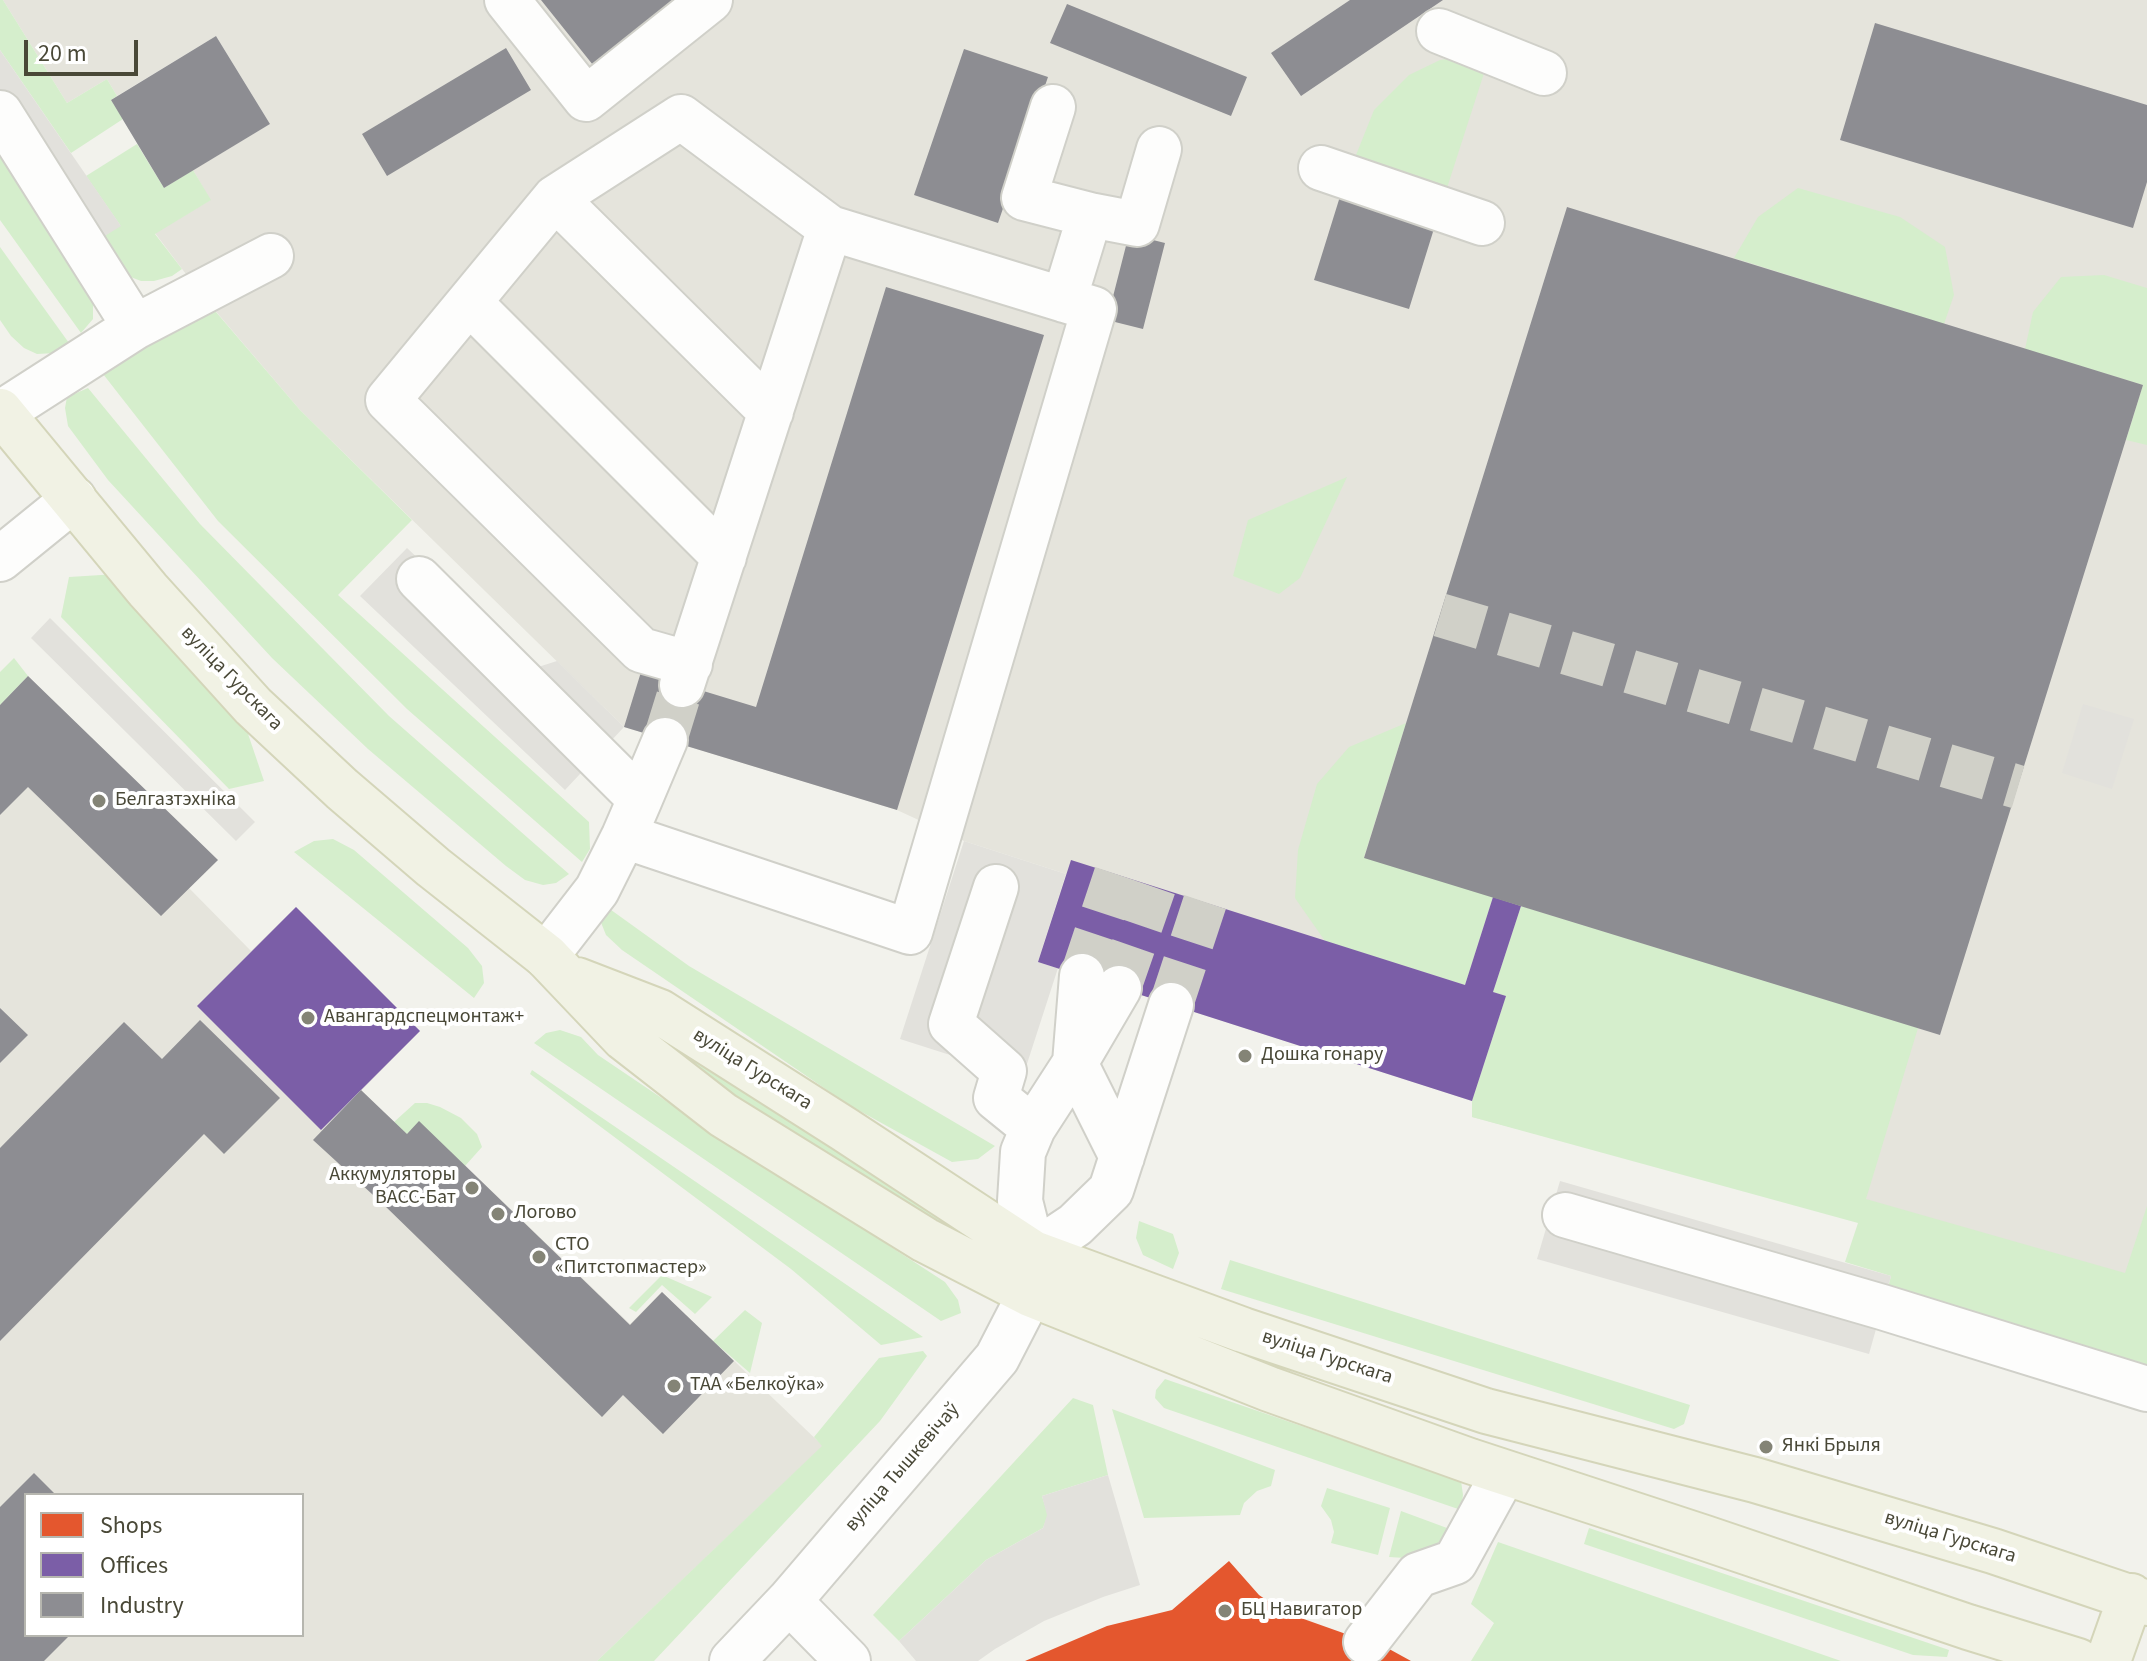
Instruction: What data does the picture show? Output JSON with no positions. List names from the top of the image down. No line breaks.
{"streets":{"main road":["вуліца Гурскага"],"street":["вуліца Тышкевічаў"]},"crossings":[["вуліца Гурскага","вуліца Тышкевічаў"]],"places":["Белгазтэхніка","Авангардспецмонтаж+","Дошка гонару","Аккумуляторы ВАСС-Бат","Логово","СТО «Питстопмастер»","ТАА «Белкоўка»","Янкі Брыля","БЦ Навигатор"],"legend":["Shops","Offices","Industry"],"scale_bar":"20 m"}
